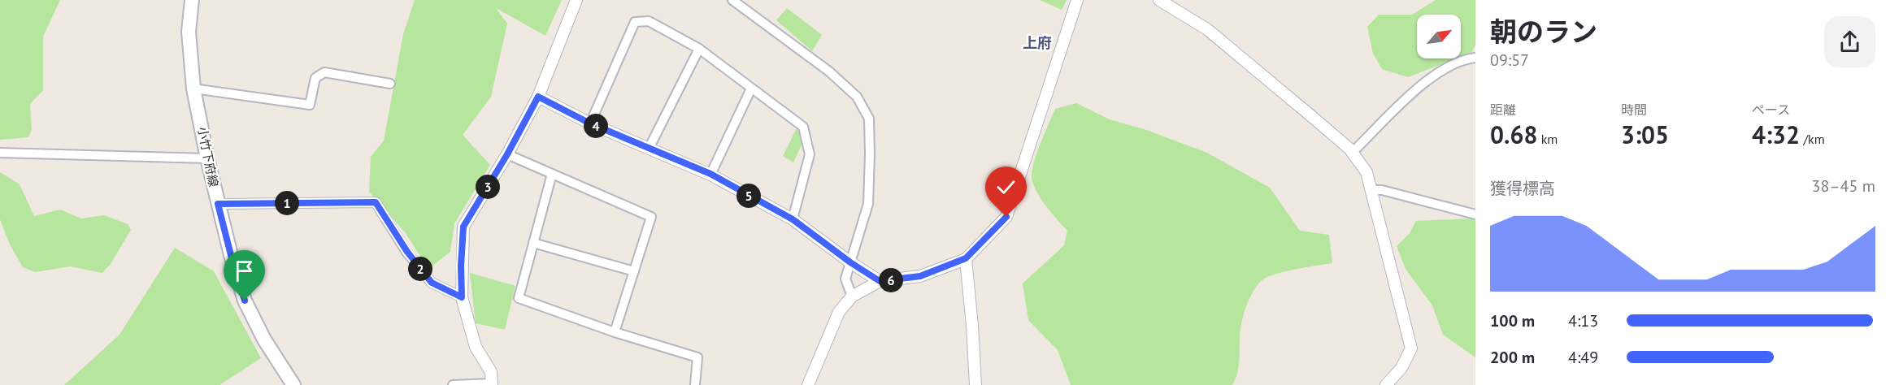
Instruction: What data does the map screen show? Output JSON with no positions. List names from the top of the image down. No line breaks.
{"streets":{"main road":["小竹下府線"]},"districts":["上府"],"north":"top right","page":{"heading":["朝のラン","09:57"],"stats":[["距離","0.68 km"],["時間","3:05"],["ペース","4:32 /km"]],"pins":["4","3","5","1","2","6"],"chart":["獲得標高","38–45 m"],"list":[{"name":"100 m","note":"4:13"},{"name":"200 m","note":"4:49"}]}}
